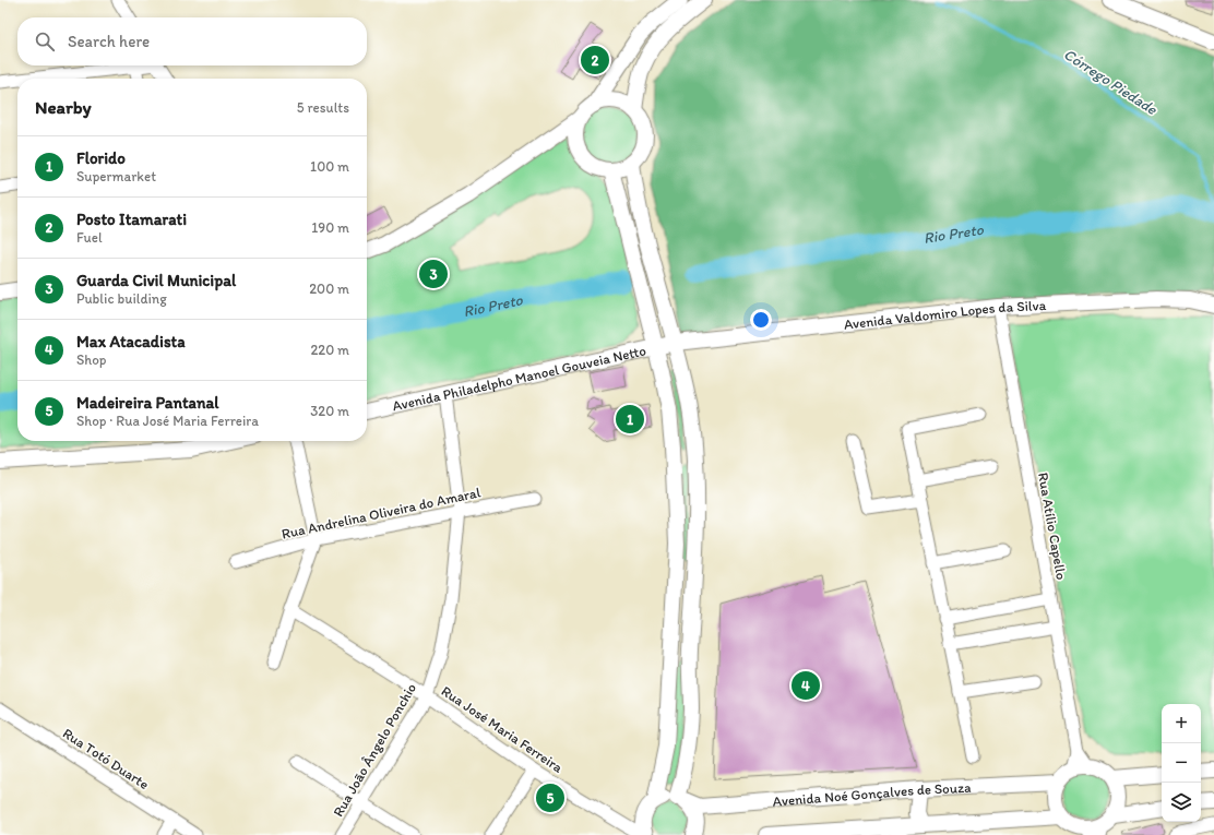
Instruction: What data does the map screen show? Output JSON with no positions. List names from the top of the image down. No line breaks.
{"streets":{"main road":["Avenida Valdomiro Lopes da Silva","Avenida Philadelpho Manoel Gouveia Netto","Avenida Noé Gonçalves de Souza"],"street":["Rua Andrelina Oliveira do Amaral","Rua Atílio Capello","Rua José Maria Ferreira","Rua João Ângelo Ponchio","Rua Totó Duarte"]},"crossings":[["Avenida Valdomiro Lopes da Silva","Avenida Philadelpho Manoel Gouveia Netto"],["Avenida Valdomiro Lopes da Silva","Rua Atílio Capello"],["Avenida Philadelpho Manoel Gouveia Netto","Rua João Ângelo Ponchio"],["Rua Andrelina Oliveira do Amaral","Rua João Ângelo Ponchio"],["Rua Atílio Capello","Avenida Noé Gonçalves de Souza"],["Rua José Maria Ferreira","Rua João Ângelo Ponchio"]],"water":["Córrego Piedade","Rio Preto"],"page":{"search":"Search here","pins":["2","3","1","4","5"],"heading":["Nearby","5 results"],"list":[{"mark":"1","name":"Florido","note":"Supermarket","value":"100 m"},{"mark":"2","name":"Posto Itamarati","note":"Fuel","value":"190 m"},{"mark":"3","name":"Guarda Civil Municipal","note":"Public building","value":"200 m"},{"mark":"4","name":"Max Atacadista","note":"Shop","value":"220 m"},{"mark":"5","name":"Madeireira Pantanal","note":"Shop · Rua José Maria Ferreira","value":"320 m"}],"map_buttons":["+","−"]}}
